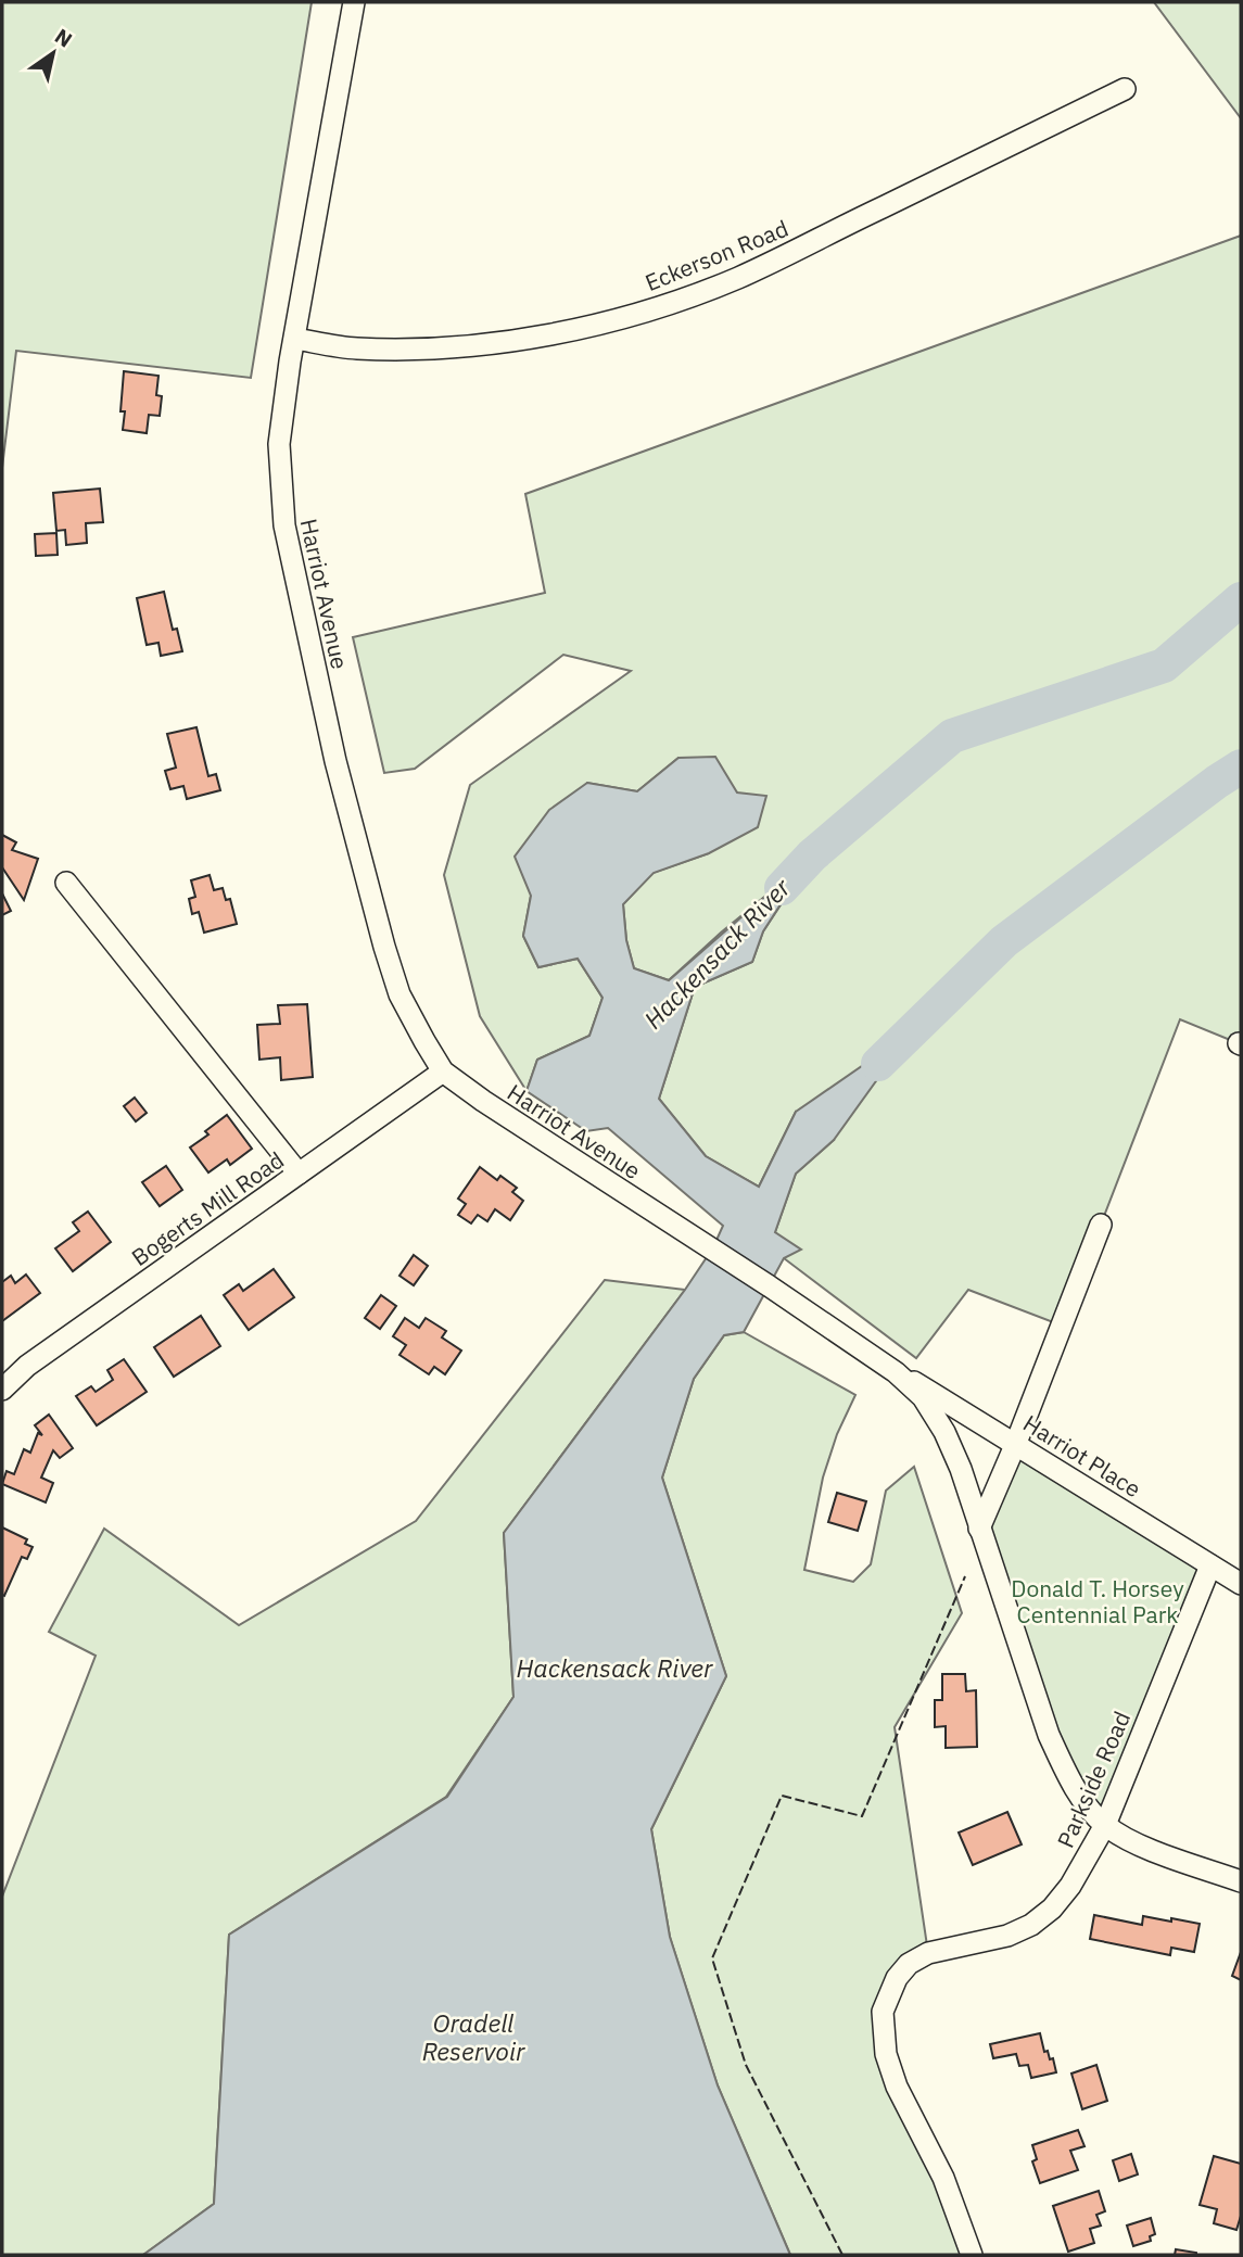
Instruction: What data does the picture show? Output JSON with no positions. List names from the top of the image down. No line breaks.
{"streets":{"street":["Eckerson Road","Harriot Avenue","Bogerts Mill Road","Harriot Place","Parkside Road"]},"crossings":[["Eckerson Road","Harriot Avenue"],["Harriot Avenue","Bogerts Mill Road"],["Harriot Avenue","Harriot Place"],["Harriot Avenue","Parkside Road"],["Harriot Place","Parkside Road"]],"water":["Hackensack River","Oradell Reservoir"],"parks":["Donald T. Horsey Centennial Park"],"north":"top right"}
